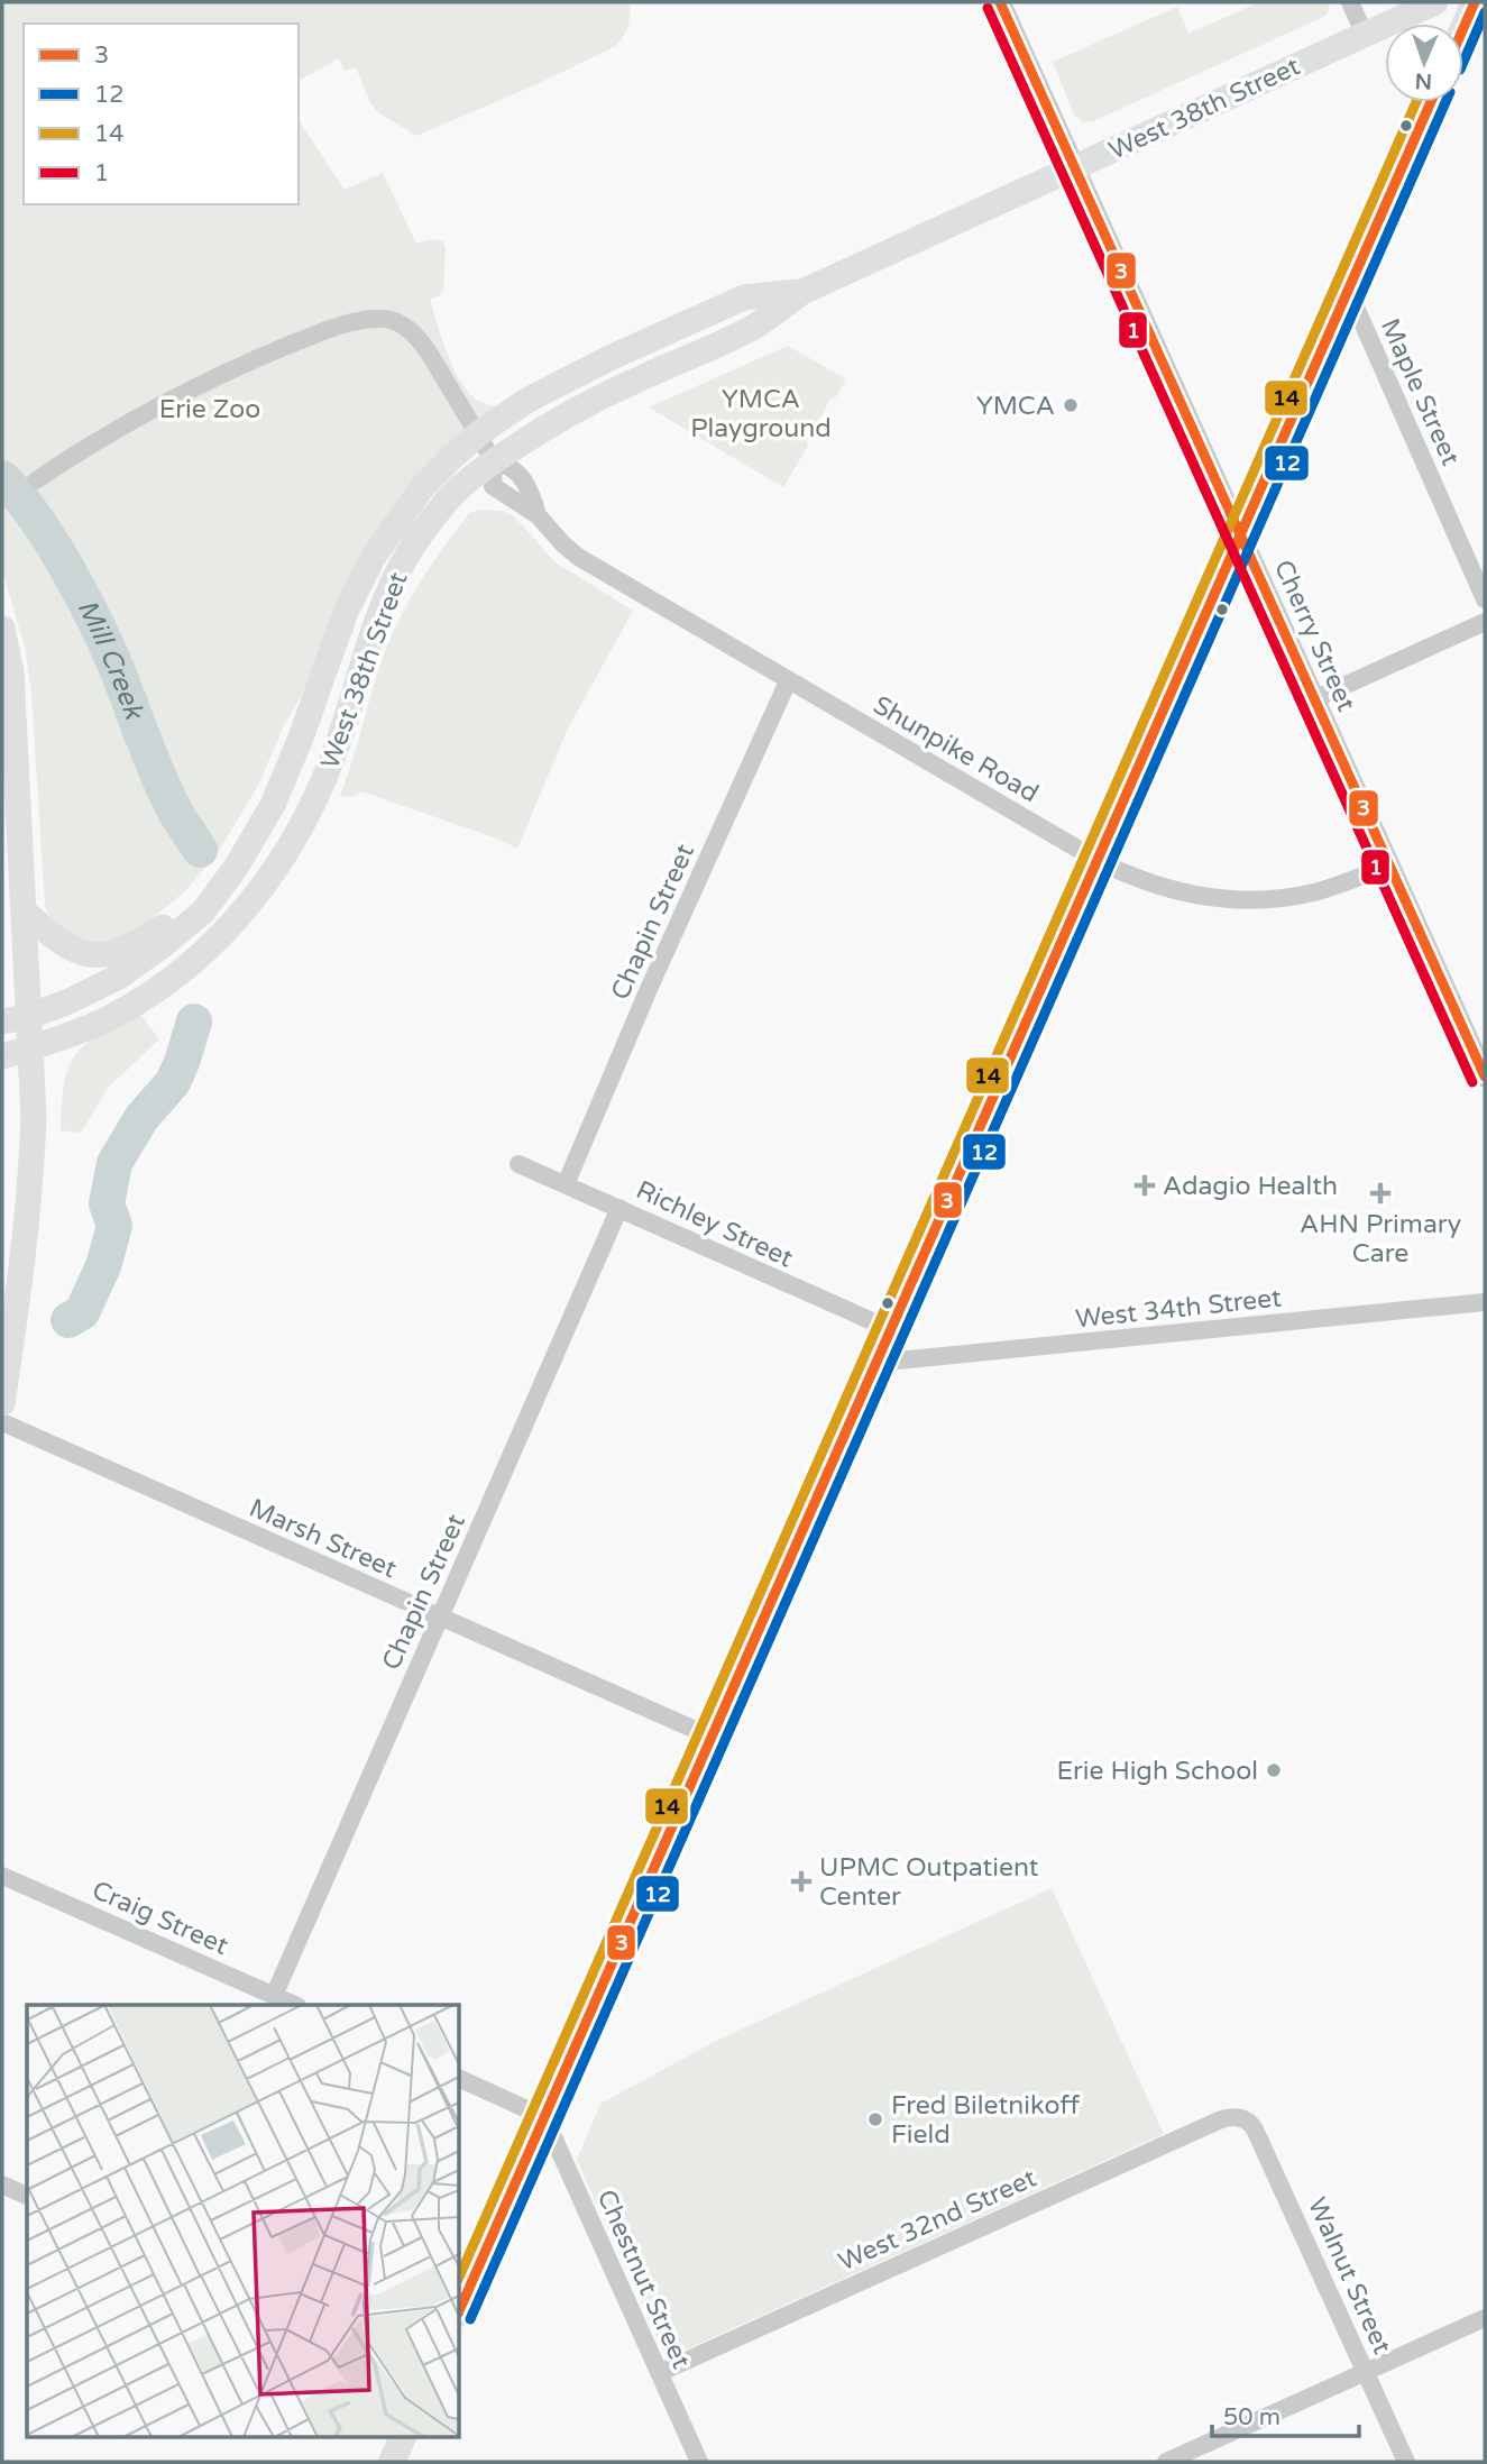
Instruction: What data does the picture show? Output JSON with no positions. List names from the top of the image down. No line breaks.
{"streets":{"main road":["West 38th Street"],"street":["Maple Street","Cherry Street","Shunpike Road","Chapin Street","Richley Street","West 34th Street","Marsh Street","Craig Street","West 32nd Street","Walnut Street","Chestnut Street"]},"crossings":[["West 38th Street","Cherry Street"],["West 38th Street","Shunpike Road"],["Cherry Street","Shunpike Road"],["Shunpike Road","Chapin Street"],["Chapin Street","Richley Street"],["Chapin Street","Marsh Street"],["Chapin Street","Craig Street"],["West 32nd Street","Walnut Street"],["West 32nd Street","Chestnut Street"]],"water":["Mill Creek"],"parks":["YMCA Playground","Erie Zoo"],"places":{"other":["YMCA","Erie High School","Fred Biletnikoff Field"],"health":["Adagio Health","AHN Primary Care","UPMC Outpatient Center"]},"lines":["transit line 3","transit line 1","transit line 12","transit line 14"],"legend":["3","12","14","1"],"scale_bar":"50 m","north":"bottom"}
